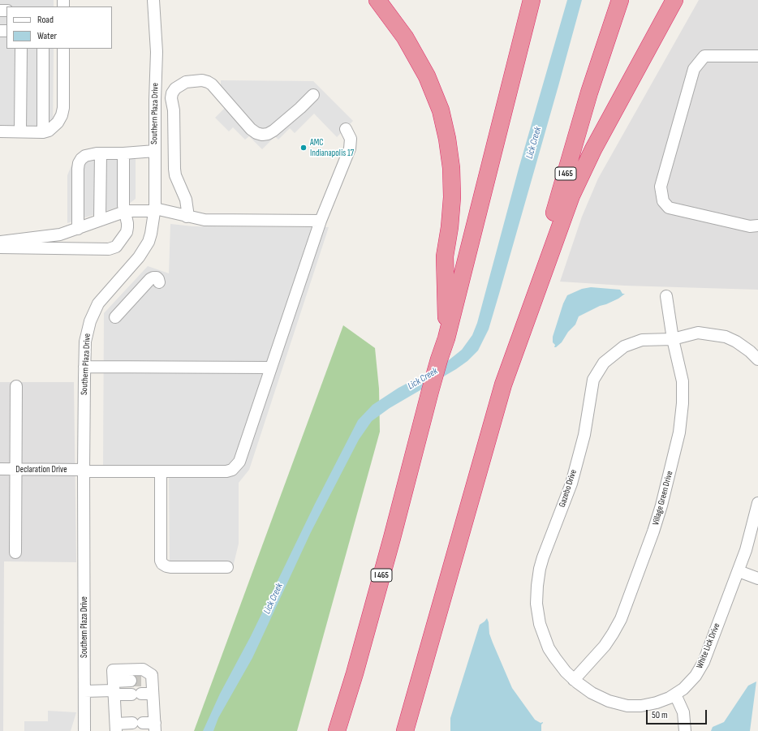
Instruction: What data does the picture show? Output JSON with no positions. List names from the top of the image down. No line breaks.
{"streets":{"highway":["I 465"],"street":["Southern Plaza Drive","Declaration Drive","Gazebo Drive","Village Green Drive","White Lick Drive"]},"crossings":[["Southern Plaza Drive","Declaration Drive"],["Gazebo Drive","Village Green Drive"],["Gazebo Drive","White Lick Drive"],["Village Green Drive","White Lick Drive"]],"water":["Lick Creek"],"places":["AMC Indianapolis 17"],"legend":["Road","Water"],"scale_bar":"50 m"}
